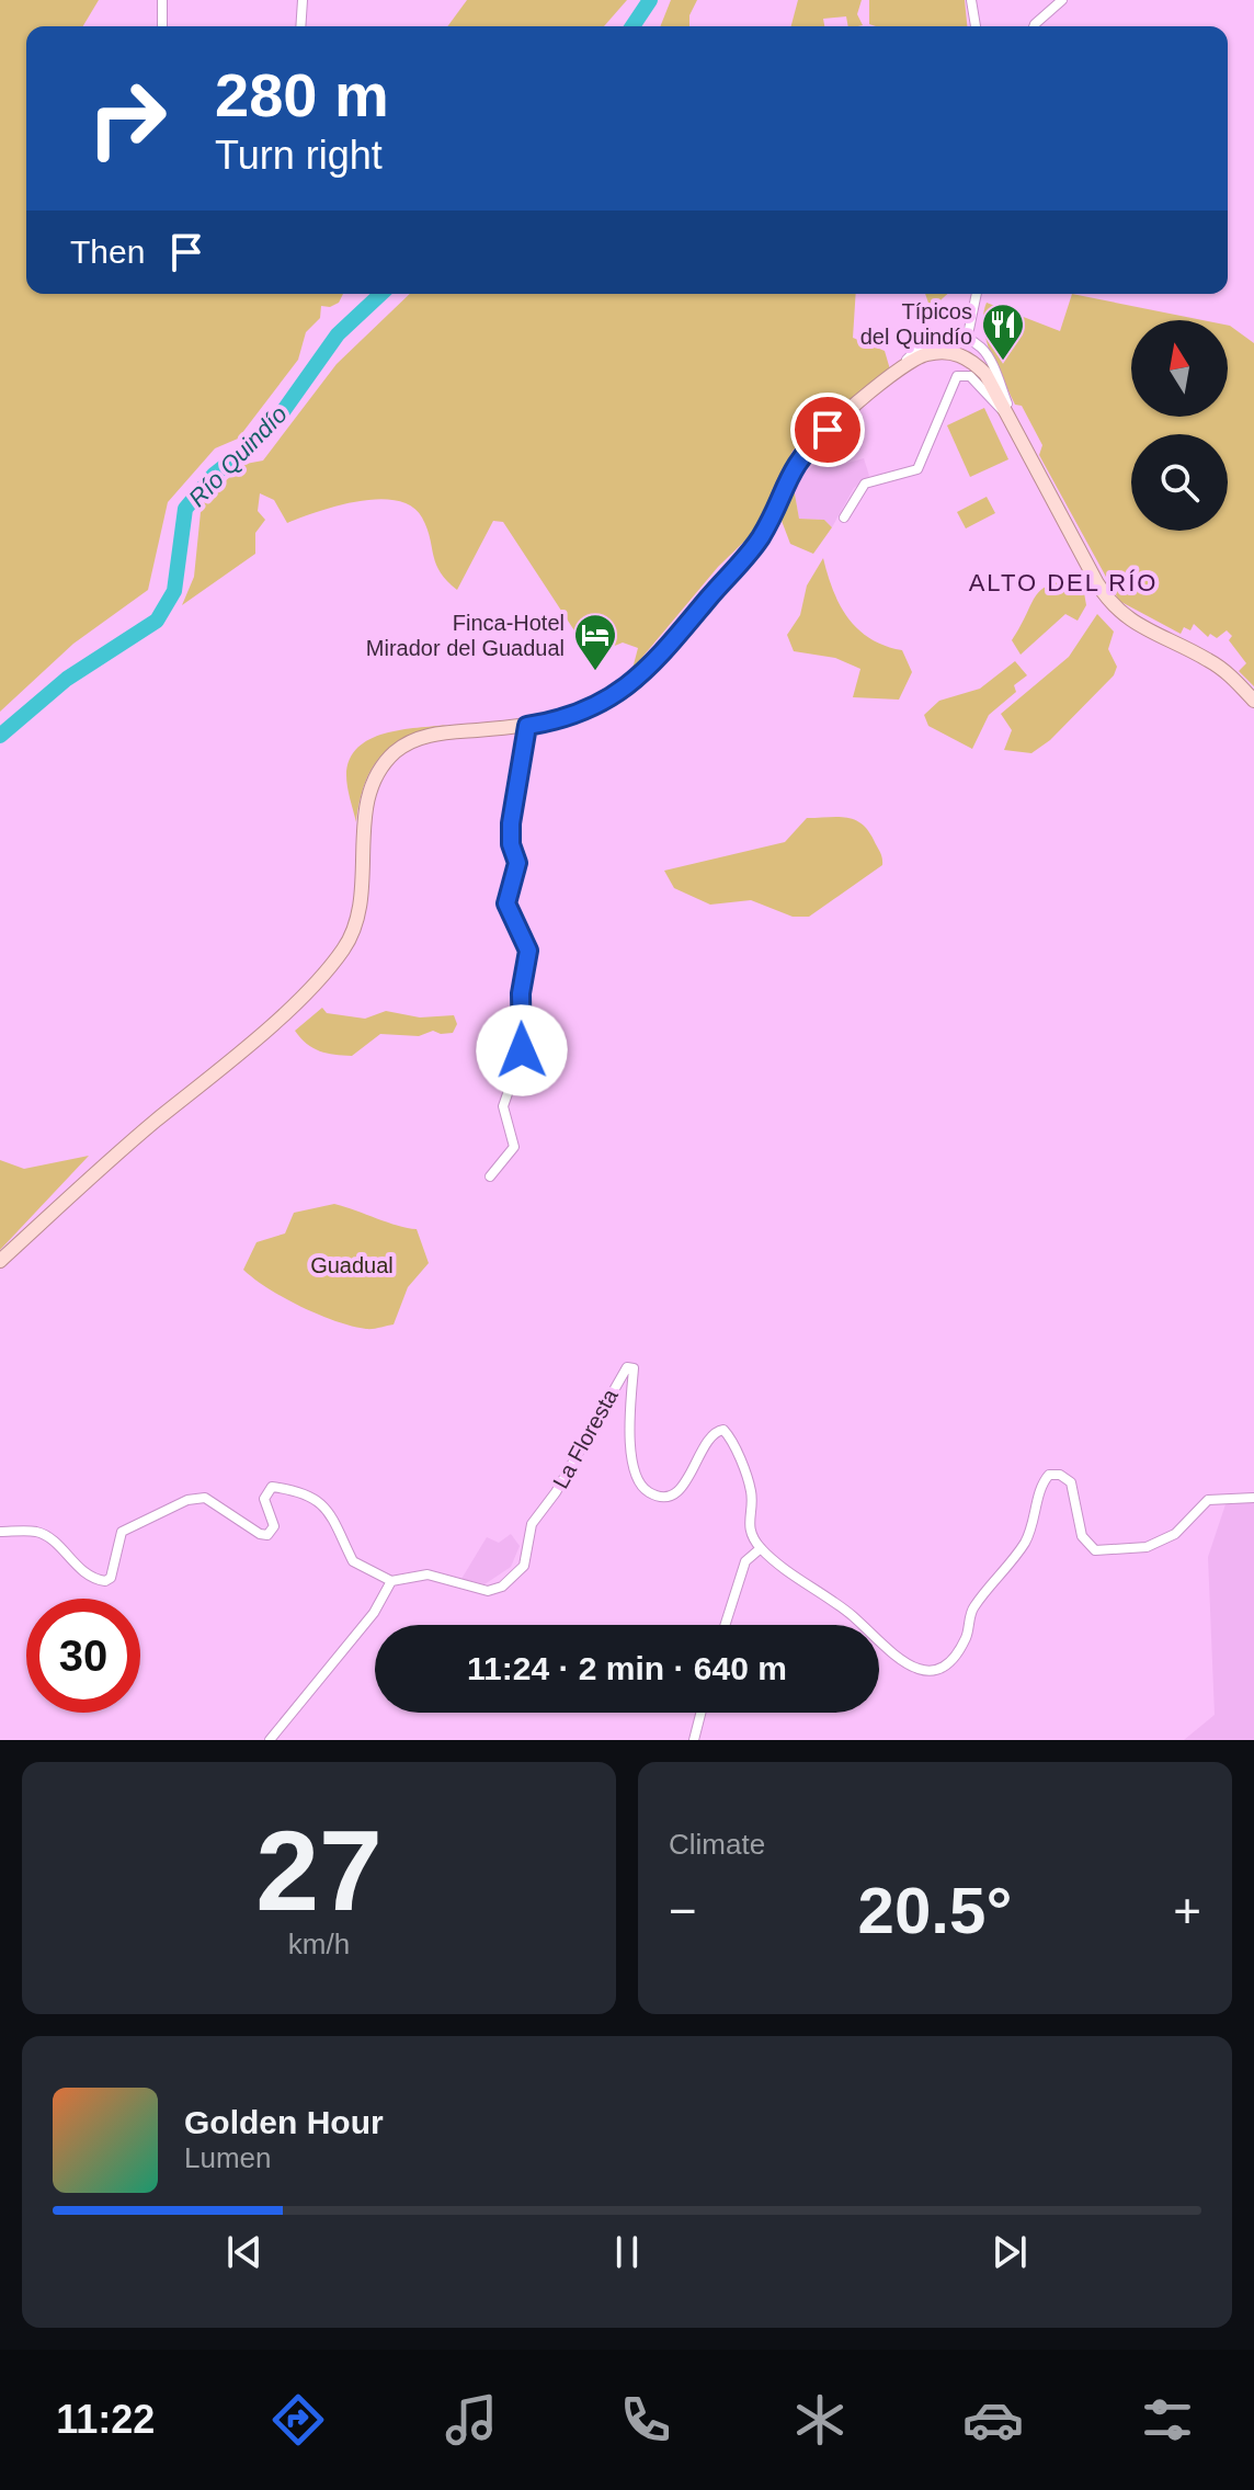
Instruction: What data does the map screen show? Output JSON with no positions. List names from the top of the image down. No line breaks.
{"streets":{"street":["La Floresta"]},"districts":["ALTO DEL RÍO"],"water":["Río Quindío"],"parks":["Guadual"],"places":{"restaurant":["Típicos del Quindío"],"hotel":["Finca-Hotel Mirador del Guadual"]},"north":"top","page":{"turn":["280 m","Turn right"],"then":"Then","limit":"30","trip":"11:24 · 2 min · 640 m","tile":[["27","km/h"],"Climate"],"heat":["−","20.5°","+"],"song":["Golden Hour","Lumen"],"tabs":"11:22"}}
